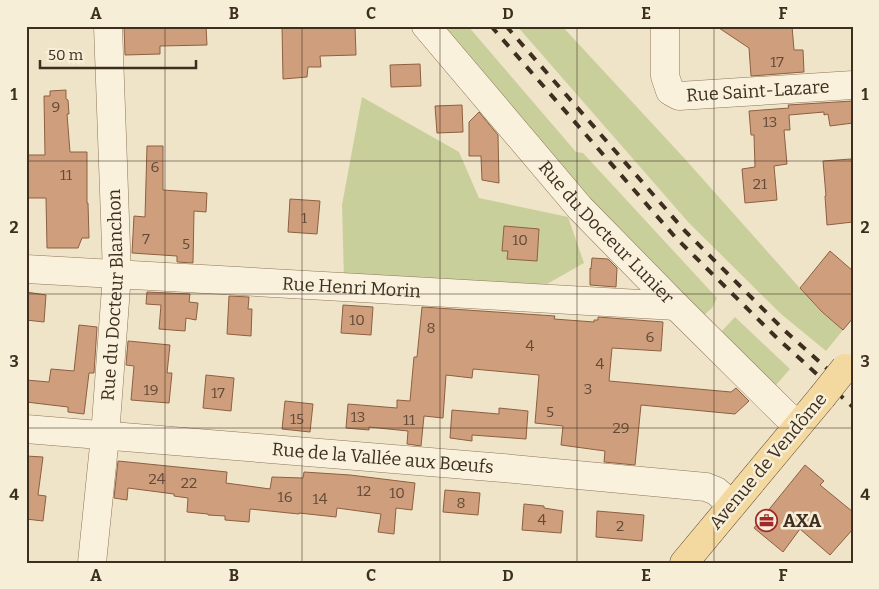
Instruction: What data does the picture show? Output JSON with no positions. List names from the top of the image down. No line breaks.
{"streets":{"main road":["Avenue de Vendôme"],"street":["Rue Saint-Lazare","Rue du Docteur Lunier","Rue Henri Morin","Rue du Docteur Blanchon","Rue de la Vallée aux Bœufs"]},"crossings":[["Rue du Docteur Lunier","Rue Henri Morin"],["Rue du Docteur Lunier","Avenue de Vendôme"],["Rue Henri Morin","Rue du Docteur Blanchon"],["Rue du Docteur Blanchon","Rue de la Vallée aux Bœufs"],["Rue de la Vallée aux Bœufs","Avenue de Vendôme"]],"places":{"office":["AXA"]},"house_numbers":["17","9","13","6","11","21","1","7","10","5","10","8","6","4","4","3","19","17","5","13","15","11","29","24","22","12","10","16","14","8","4","2"],"scale_bar":"50 m","grid":{"columns":["A","B","C","D","E","F"],"rows":["1","2","3","4"]}}
